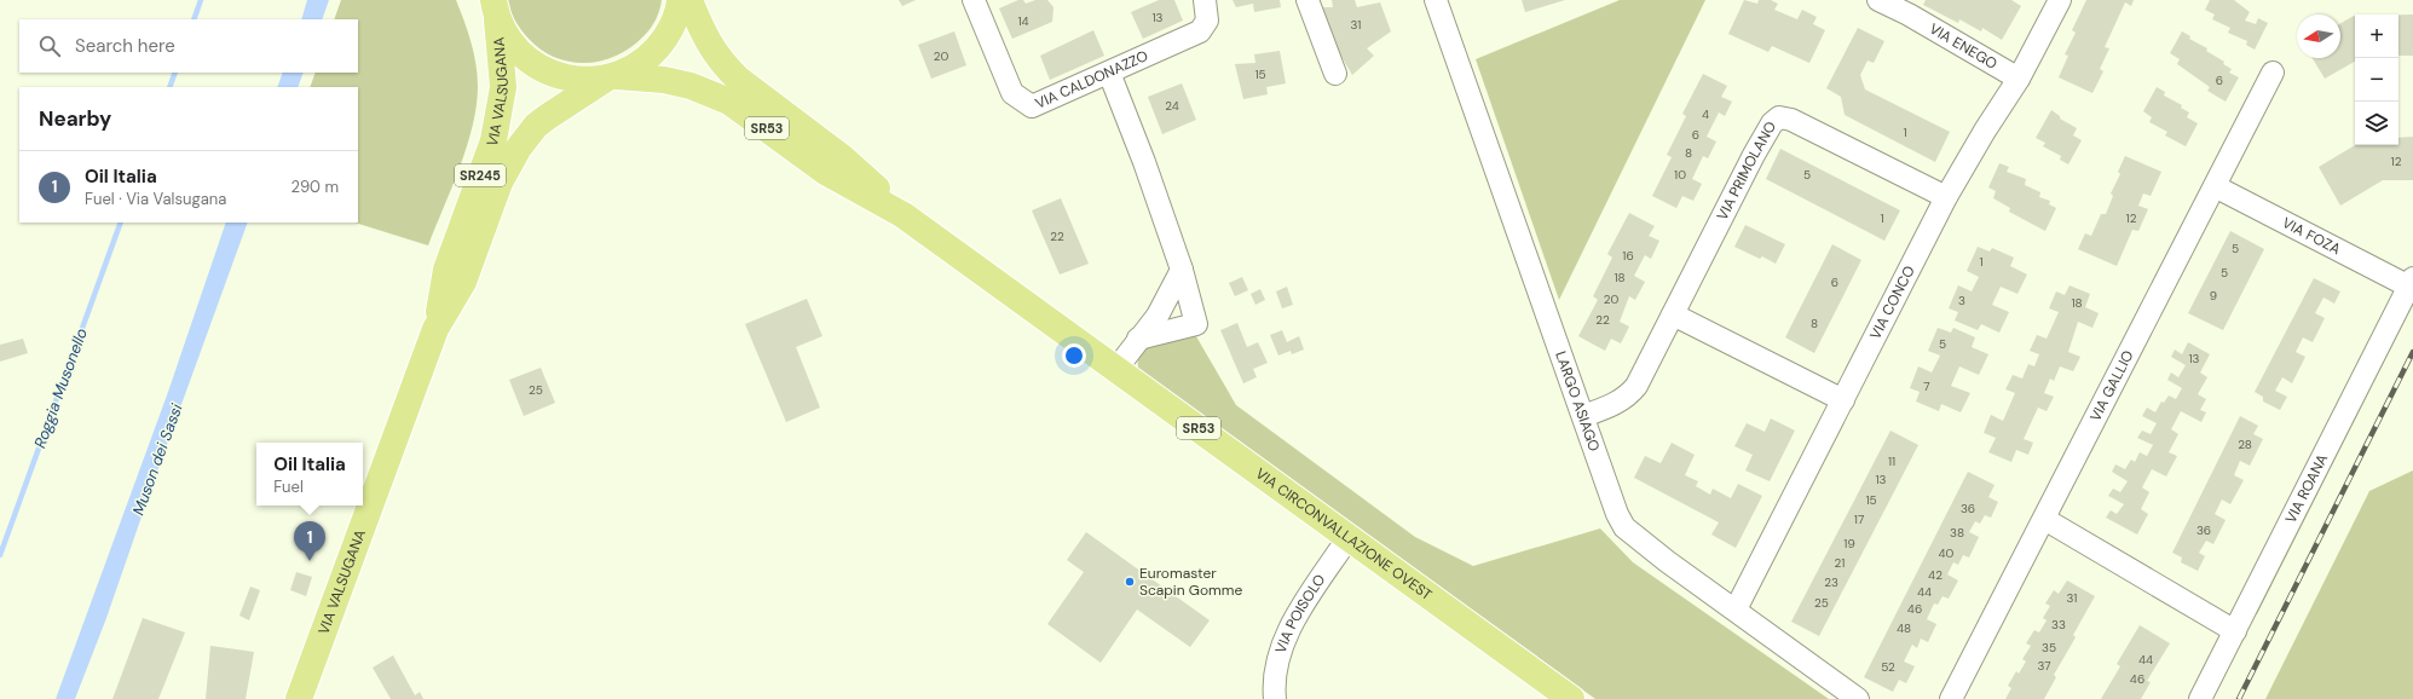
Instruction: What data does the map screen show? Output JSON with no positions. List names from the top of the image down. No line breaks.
{"streets":{"main road":["VIA VALSUGANA","SR53","SR245","VIA CIRCONVALLAZIONE OVEST"],"street":["VIA ENEGO","VIA CALDONAZZO","VIA PRIMOLANO","VIA FOZA","VIA CONCO","VIA GALLIO","LARGO ASIAGO","VIA ROANA","VIA POISOLO"]},"crossings":[["VIA ENEGO","VIA CONCO"],["VIA VALSUGANA","VIA CIRCONVALLAZIONE OVEST"],["VIA PRIMOLANO","VIA CONCO"],["VIA PRIMOLANO","LARGO ASIAGO"],["VIA FOZA","VIA GALLIO"],["VIA FOZA","VIA ROANA"],["VIA CONCO","LARGO ASIAGO"],["VIA CIRCONVALLAZIONE OVEST","VIA POISOLO"]],"water":["Roggia Musonello","Muson dei Sassi"],"places":["Euromaster Scapin Gomme"],"house_numbers":["13","14","31","20","15","6","24","4","1","6","8","12","10","5","1","12","22","5","16","1","5","18","6","9","20","3","18","22","8","5","13","7","25","28","11","13","15","36","17","36","38","19","40","21","42","23","44","31","25","46","33","48","35","44","37","52","46"],"north":"left","page":{"map_buttons":["+","−"],"search":"Search here","heading":"Nearby","list":[{"mark":"1","name":"Oil Italia","note":"Fuel · Via Valsugana","value":"290 m"}],"popup":["Oil Italia","Fuel"],"pins":"1"}}
